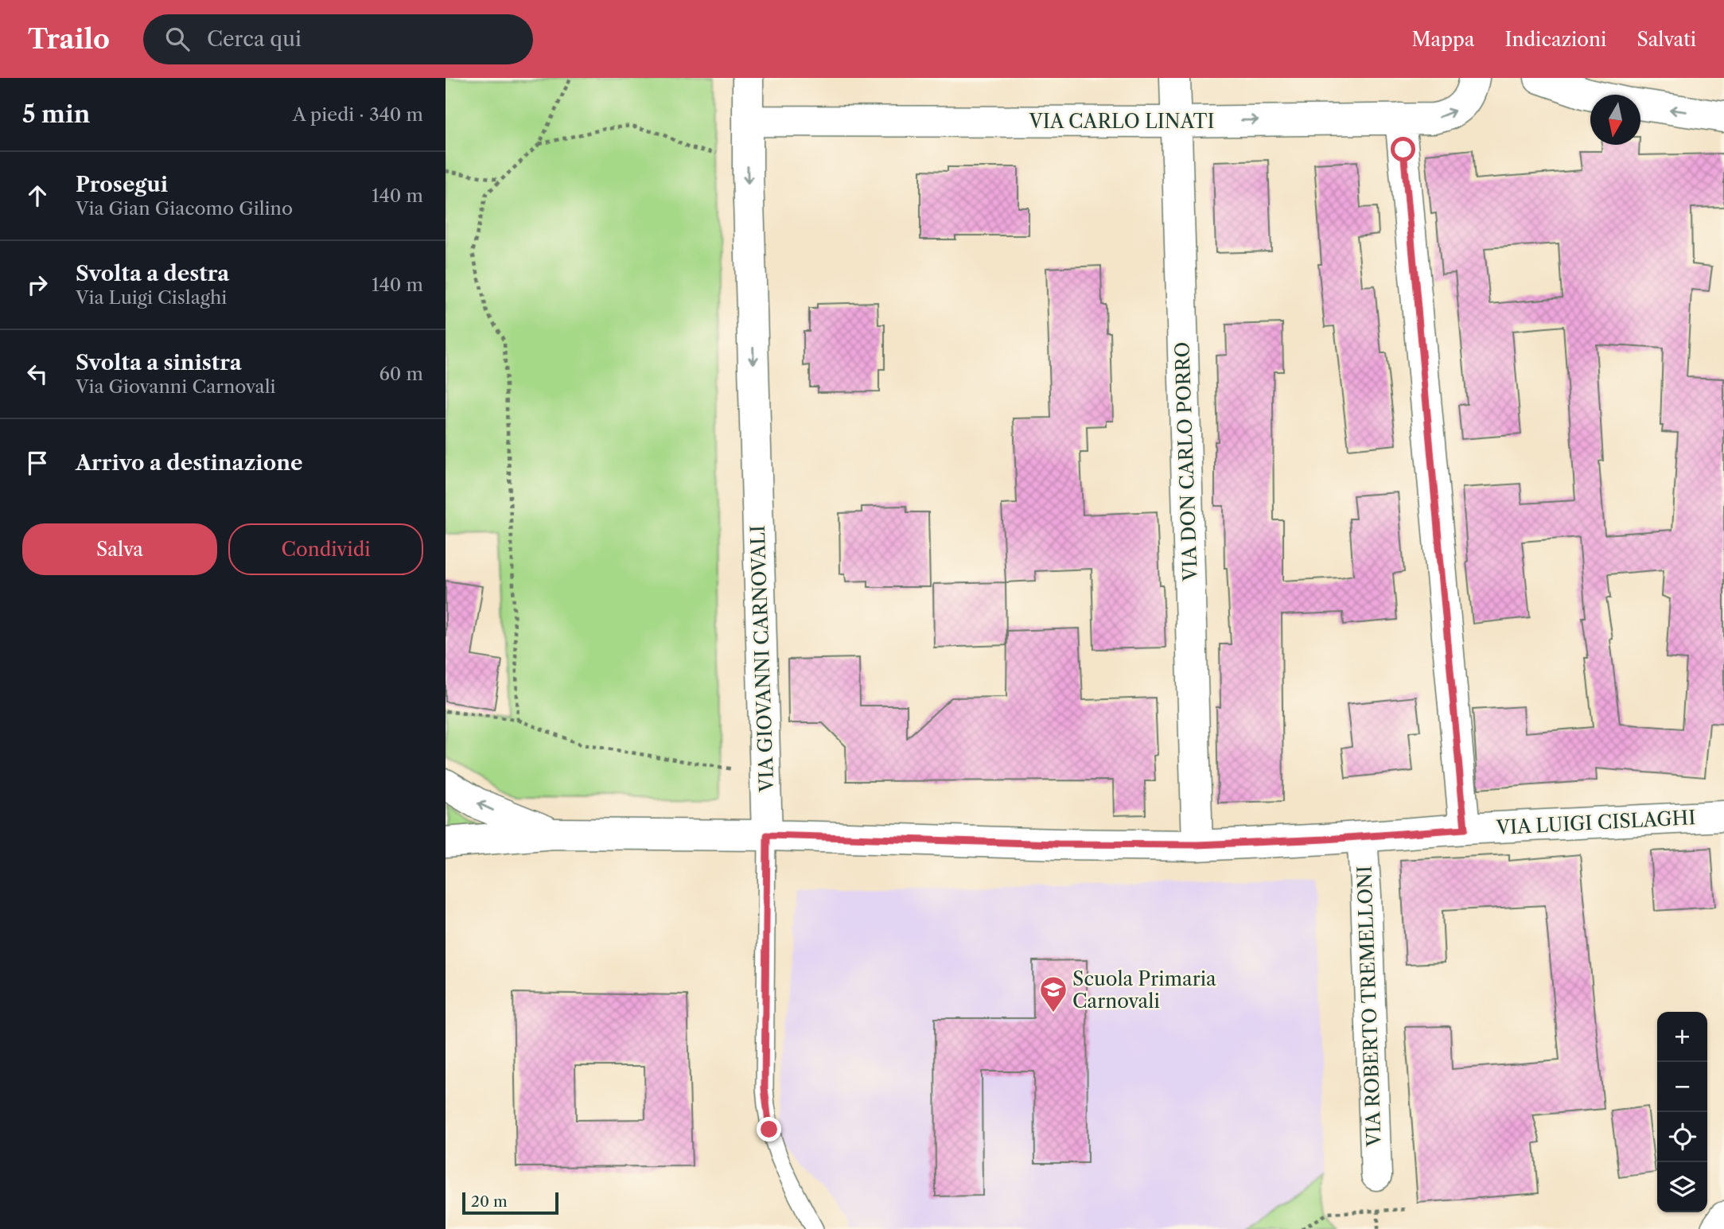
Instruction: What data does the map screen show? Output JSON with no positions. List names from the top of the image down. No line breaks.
{"streets":{"street":["VIA CARLO LINATI","VIA DON CARLO PORRO","VIA GIOVANNI CARNOVALI","VIA LUIGI CISLAGHI","VIA ROBERTO TREMELLONI"]},"crossings":[["VIA CARLO LINATI","VIA DON CARLO PORRO"],["VIA CARLO LINATI","VIA GIOVANNI CARNOVALI"],["VIA DON CARLO PORRO","VIA LUIGI CISLAGHI"],["VIA GIOVANNI CARNOVALI","VIA LUIGI CISLAGHI"],["VIA LUIGI CISLAGHI","VIA ROBERTO TREMELLONI"]],"one_way":["VIA CARLO LINATI","VIA GIOVANNI CARNOVALI"],"places":{"school or university":["Scuola Primaria Carnovali"]},"scale_bar":"20 m","north":"bottom","page":{"header":"Trailo","search":"Cerca qui","nav":["Mappa","Indicazioni","Salvati"],"heading":["5 min","A piedi · 340 m"],"list":[["Prosegui","Via Gian Giacomo Gilino","140 m"],["Svolta a destra","Via Luigi Cislaghi","140 m"],["Svolta a sinistra","Via Giovanni Carnovali","60 m"],"Arrivo a destinazione"],"buttons":["Salva","Condividi"],"map_buttons":["+","−"],"scale":"20 m"}}
